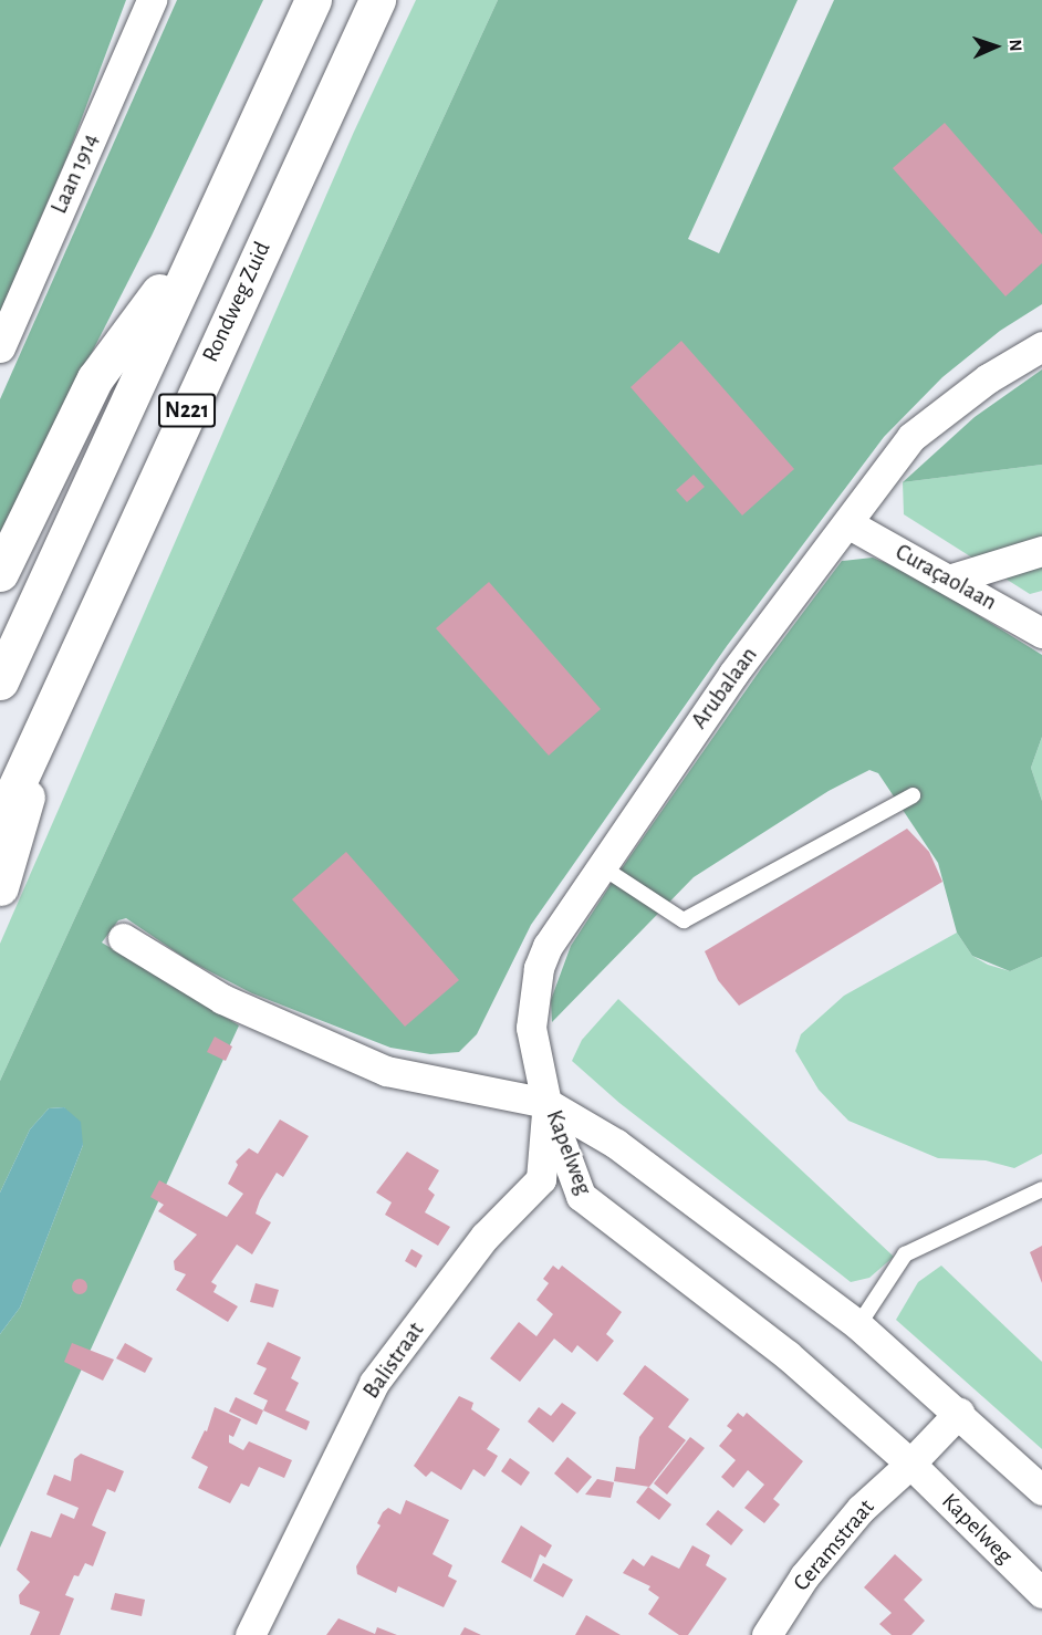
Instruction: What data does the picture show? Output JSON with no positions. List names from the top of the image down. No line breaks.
{"streets":{"main road":["Rondweg Zuid","N221"],"street":["Laan 1914","Curaçaolaan","Arubalaan","Kapelweg","Balistraat","Ceramstraat"]},"crossings":[["Rondweg Zuid","N221"],["Curaçaolaan","Arubalaan"],["Arubalaan","Kapelweg"],["Arubalaan","Balistraat"],["Kapelweg","Balistraat"],["Kapelweg","Ceramstraat"]],"north":"right"}
